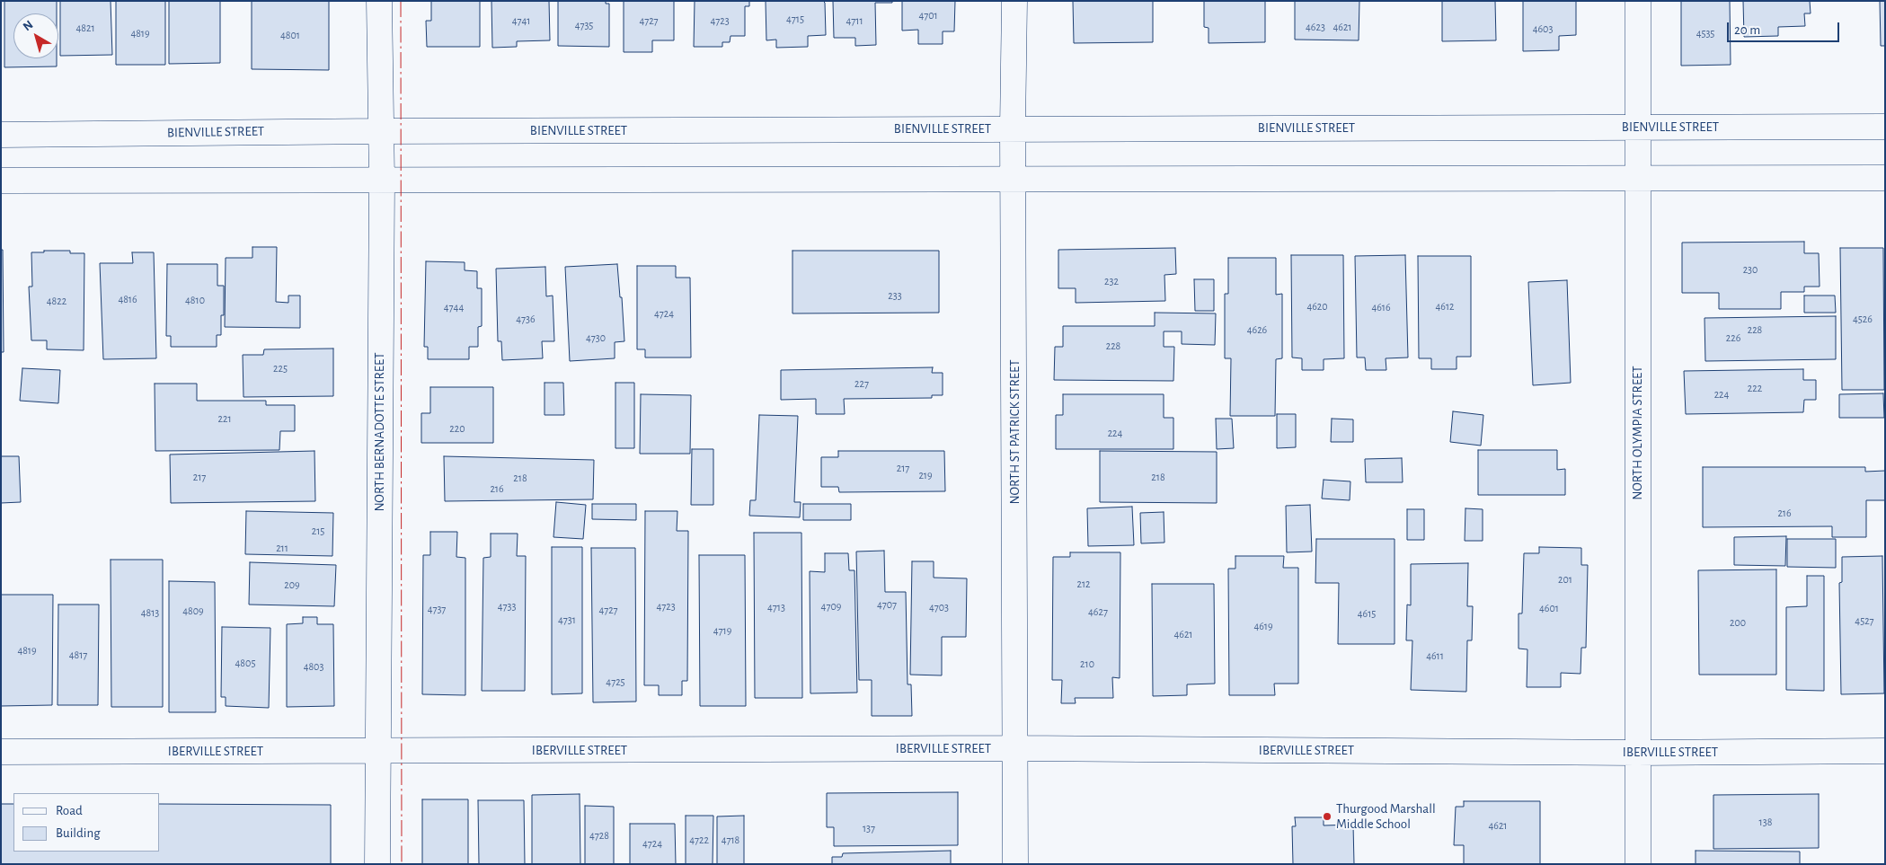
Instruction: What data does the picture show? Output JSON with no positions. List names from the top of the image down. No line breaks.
{"streets":{"street":["BIENVILLE STREET","NORTH BERNADOTTE STREET","NORTH ST PATRICK STREET","NORTH OLYMPIA STREET","IBERVILLE STREET"]},"crossings":[["BIENVILLE STREET","NORTH BERNADOTTE STREET"],["BIENVILLE STREET","NORTH ST PATRICK STREET"],["BIENVILLE STREET","NORTH OLYMPIA STREET"],["NORTH BERNADOTTE STREET","IBERVILLE STREET"],["NORTH ST PATRICK STREET","IBERVILLE STREET"],["NORTH OLYMPIA STREET","IBERVILLE STREET"]],"places":["Thurgood Marshall Middle School"],"house_numbers":["4701","4715","4741","4727","4723","4711","4735","4623","4621","4821","4603","4819","4535","4801","230","232","233","4816","4810","4822","4620","4612","4744","4616","4724","4736","4526","4626","228","4730","226","228","225","227","222","224","221","220","224","217","219","217","218","218","216","216","215","211","201","212","209","4707","4733","4723","4709","4713","4703","4601","4737","4727","4809","4627","4813","4615","4731","4527","200","4619","4719","4621","4819","4817","4611","4805","210","4803","4725","138","4621","137","4728","4722","4718","4724"],"legend":["Road","Building"],"scale_bar":"20 m","north":"top left"}
